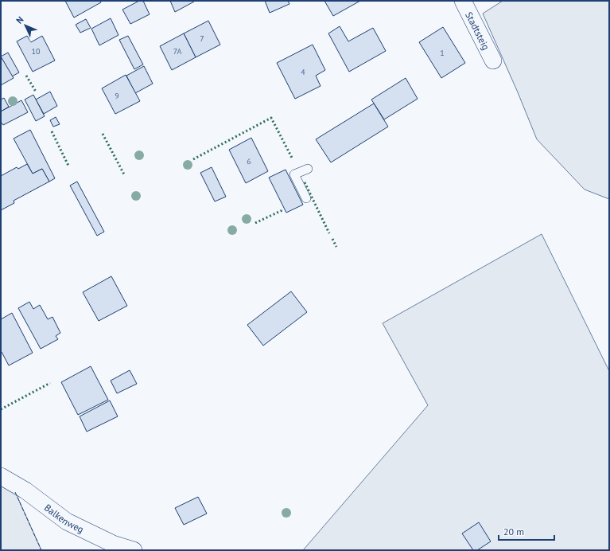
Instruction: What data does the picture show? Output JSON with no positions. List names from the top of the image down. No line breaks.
{"streets":{"street":["Stadtsteig","Balkenweg"]},"house_numbers":["7","10","7A","1","4","9","6"],"scale_bar":"20 m","north":"top left"}
